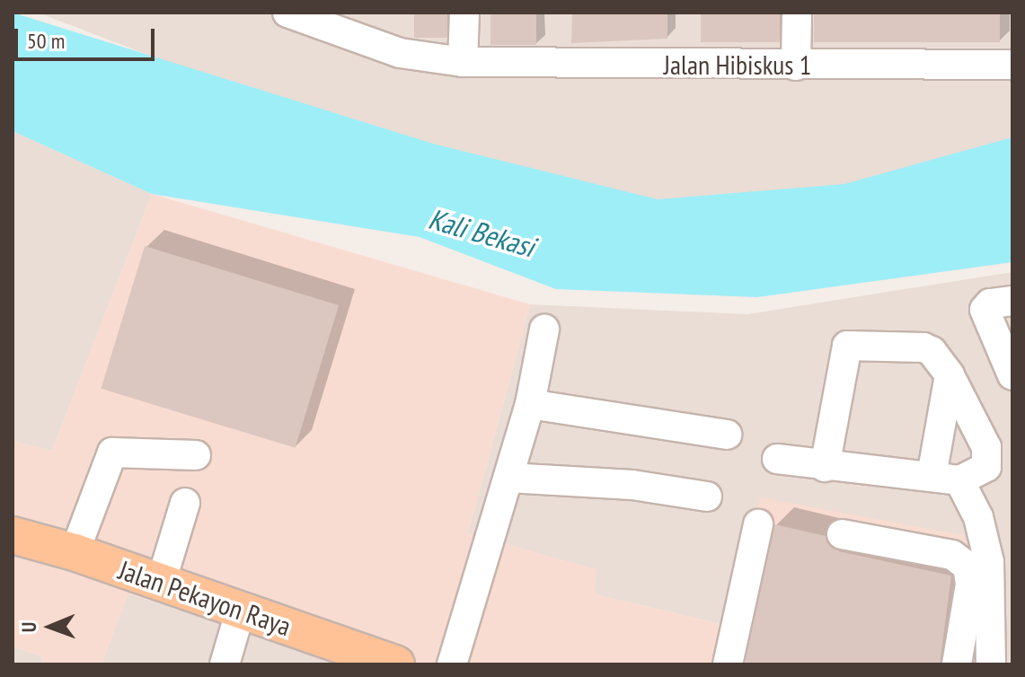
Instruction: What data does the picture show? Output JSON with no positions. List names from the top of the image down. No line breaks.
{"streets":{"main road":["Jalan Pekayon Raya"],"street":["Jalan Hibiskus 1"]},"water":["Kali Bekasi"],"scale_bar":"50 m","north":"left"}
